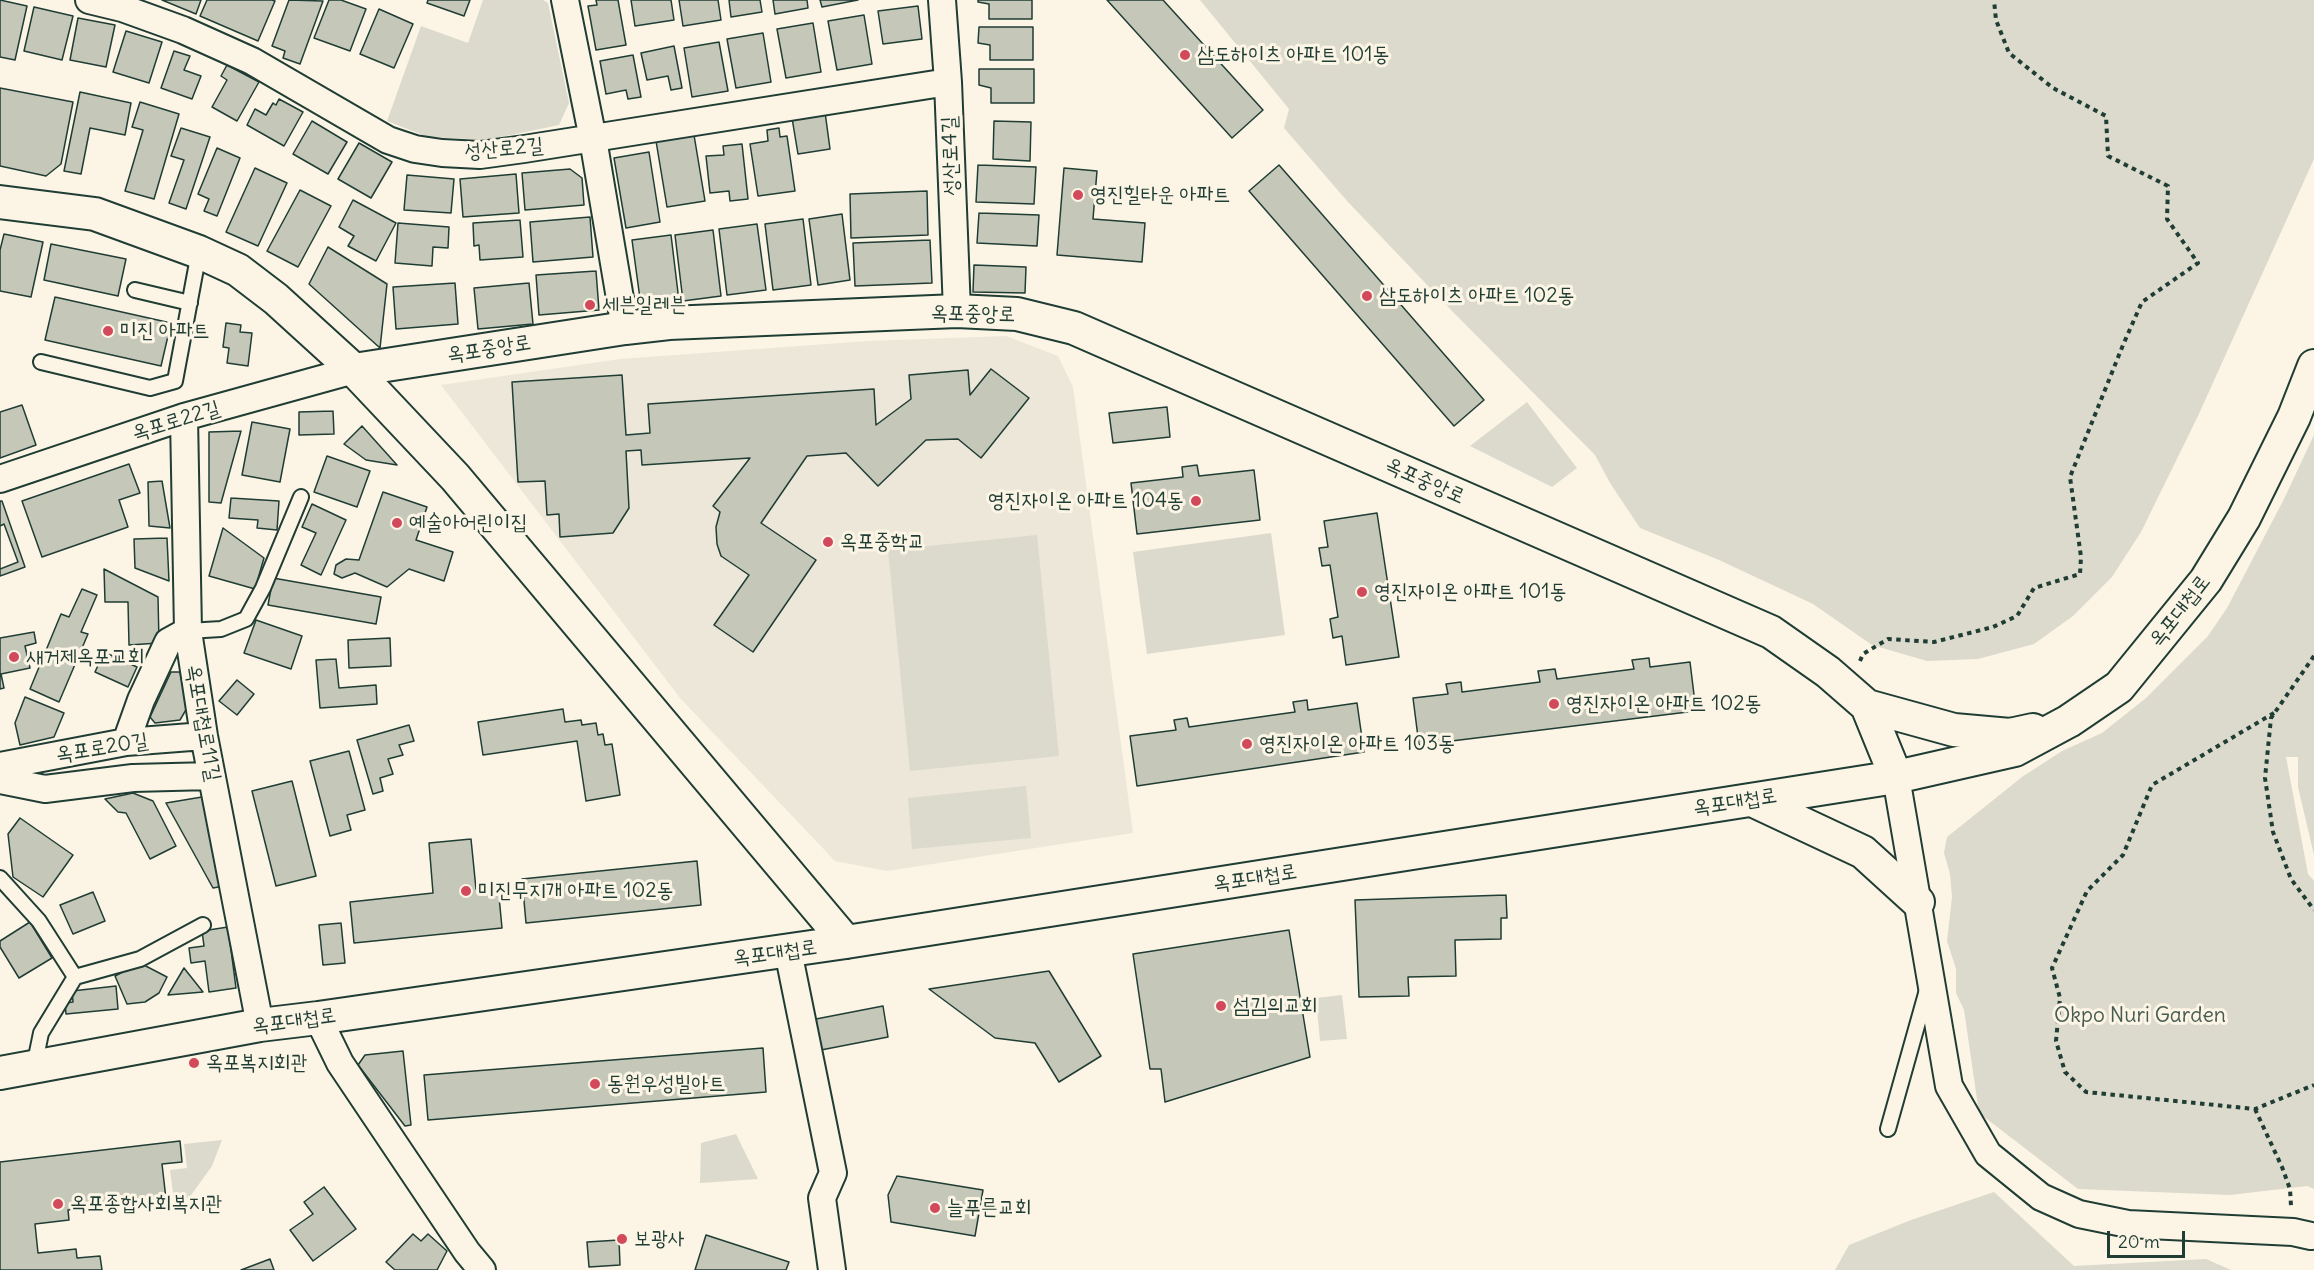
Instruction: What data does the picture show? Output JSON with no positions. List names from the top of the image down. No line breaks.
{"streets":{"street":["성산로2길","성산로4길","옥포중앙로","옥포로22길","옥포대첩로","옥포대첩로11길","옥포로20길"]},"crossings":[["성산로2길","성산로4길"],["성산로4길","옥포중앙로"],["옥포중앙로","옥포로22길"],["옥포로22길","옥포대첩로11길"],["옥포대첩로","옥포대첩로11길"],["옥포대첩로11길","옥포로20길"]],"parks":["Okpo Nuri Garden"],"places":["삼도하이츠 아파트 101동","영진힐타운 아파트","삼도하이츠 아파트 102동","세븐일레븐","미진 아파트","영진자이온 아파트 104동","예술아어린이집","옥포중학교","영진자이온 아파트 101동","새거제옥포교회","영진자이온 아파트 102동","영진자이온 아파트 103동","미진무지개 아파트 102동","섬김의교회","옥포복지회관","동원우성빌아트","옥포종합사회복지관","늘푸른교회","보광사"],"scale_bar":"20 m"}
